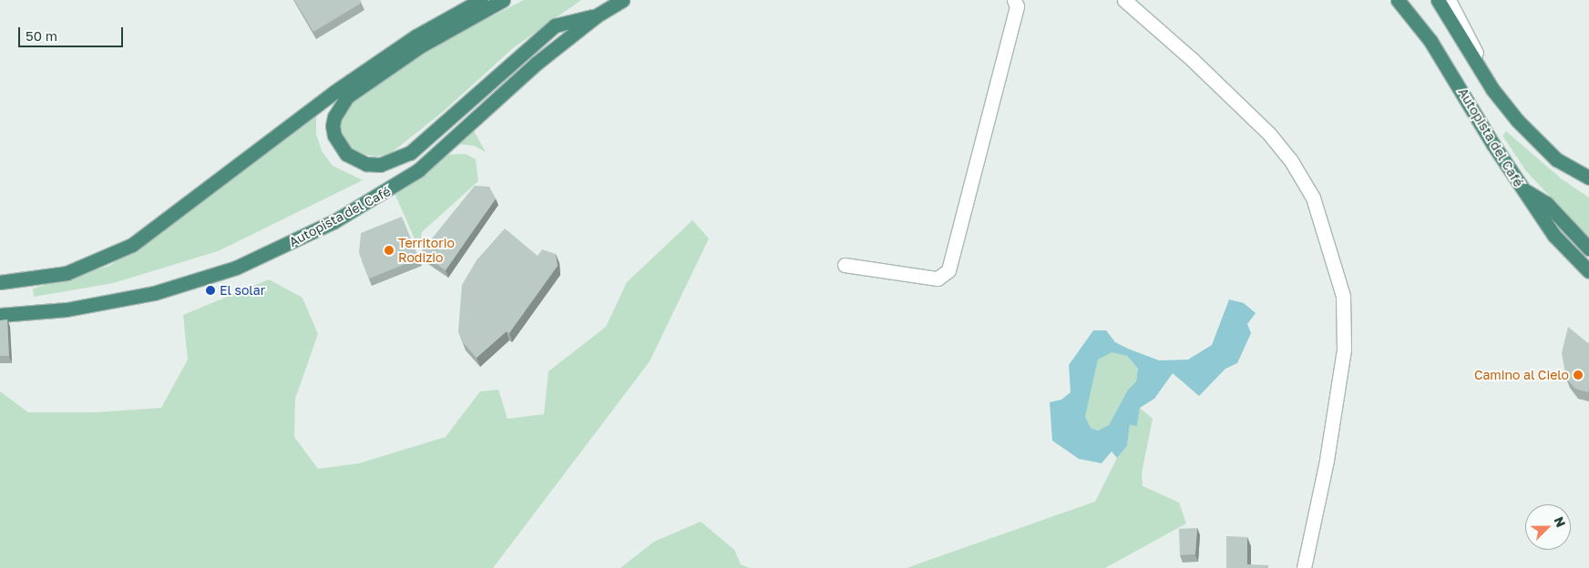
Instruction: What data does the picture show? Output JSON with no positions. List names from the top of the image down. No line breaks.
{"streets":{"highway":["Autopista del Café"]},"places":["Territorio Rodizio","El solar","Camino al Cielo"],"scale_bar":"50 m","north":"top right"}
